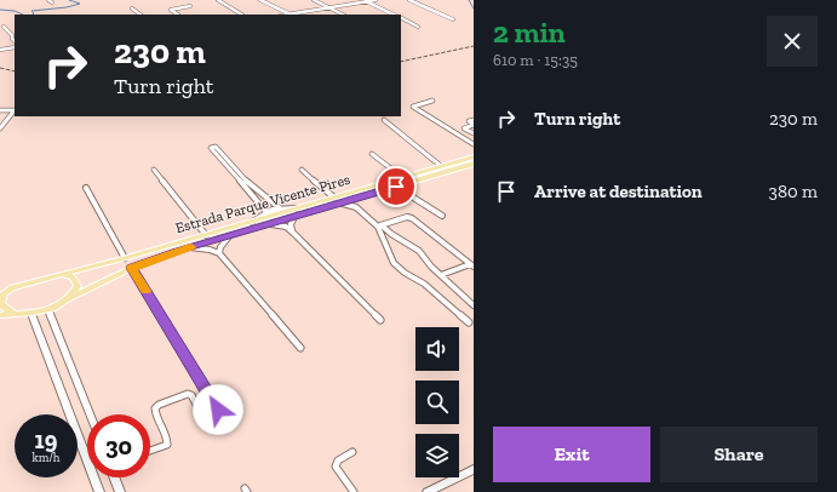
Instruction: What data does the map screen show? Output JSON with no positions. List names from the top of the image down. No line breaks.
{"streets":{"main road":["Estrada Parque Vicente Pires"]},"page":{"heading":["2 min","610 m · 15:35"],"turn":["230 m","Turn right"],"list":[{"name":"Turn right","value":"230 m"},{"name":"Arrive at destination","value":"380 m"}],"speed":"19 km/h","limit":"30","buttons":["Exit","Share"]}}
